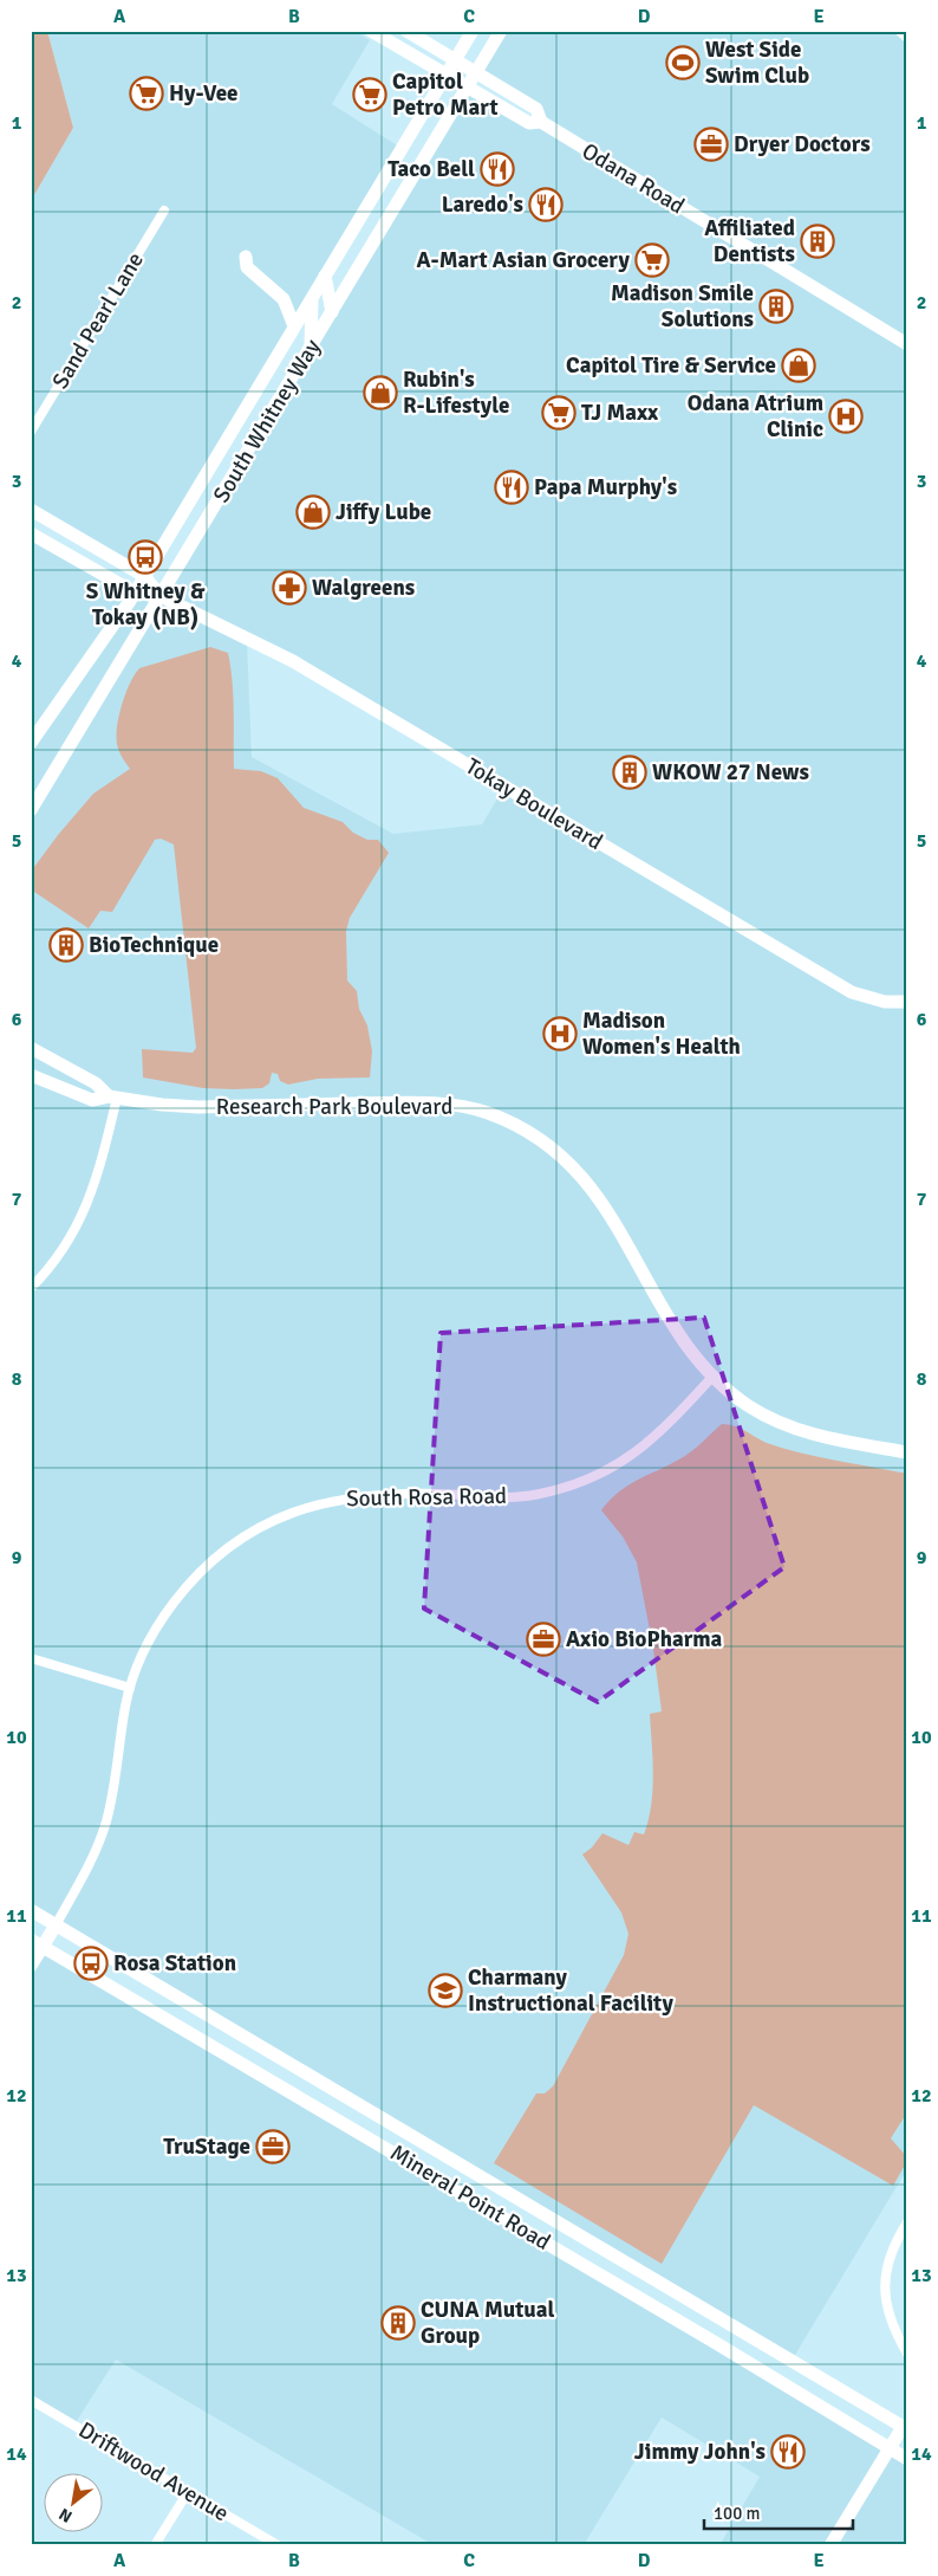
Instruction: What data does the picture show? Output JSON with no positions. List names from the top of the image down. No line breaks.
{"streets":{"main road":["Odana Road","South Whitney Way","Tokay Boulevard","Research Park Boulevard","South Rosa Road","Mineral Point Road"],"street":["Sand Pearl Lane","Driftwood Avenue"]},"crossings":[["Odana Road","South Whitney Way"],["South Whitney Way","Tokay Boulevard"],["Research Park Boulevard","South Rosa Road"],["South Rosa Road","Mineral Point Road"]],"places":{"sports":["West Side Swim Club"],"supermarket":["Hy-Vee","Capitol Petro Mart","A-Mart Asian Grocery","TJ Maxx"],"office":["Dryer Doctors","Axio BioPharma","TruStage"],"restaurant":["Taco Bell","Laredo's","Papa Murphy's","Jimmy John's"],"building":["Affiliated Dentists","Madison Smile Solutions","WKOW 27 News","BioTechnique","CUNA Mutual Group"],"shop":["Capitol Tire & Service","Rubin's R-Lifestyle","Jiffy Lube"],"hospital":["Odana Atrium Clinic","Madison Women's Health"],"bus stop":["S Whitney & Tokay (NB)","Rosa Station"],"pharmacy":["Walgreens"],"school or university":["Charmany Instructional Facility"]},"scale_bar":"100 m","north":"bottom left","grid":{"columns":["A","B","C","D","E"],"rows":["1","2","3","4","5","6","7","8","9","10","11","12","13","14"]}}
